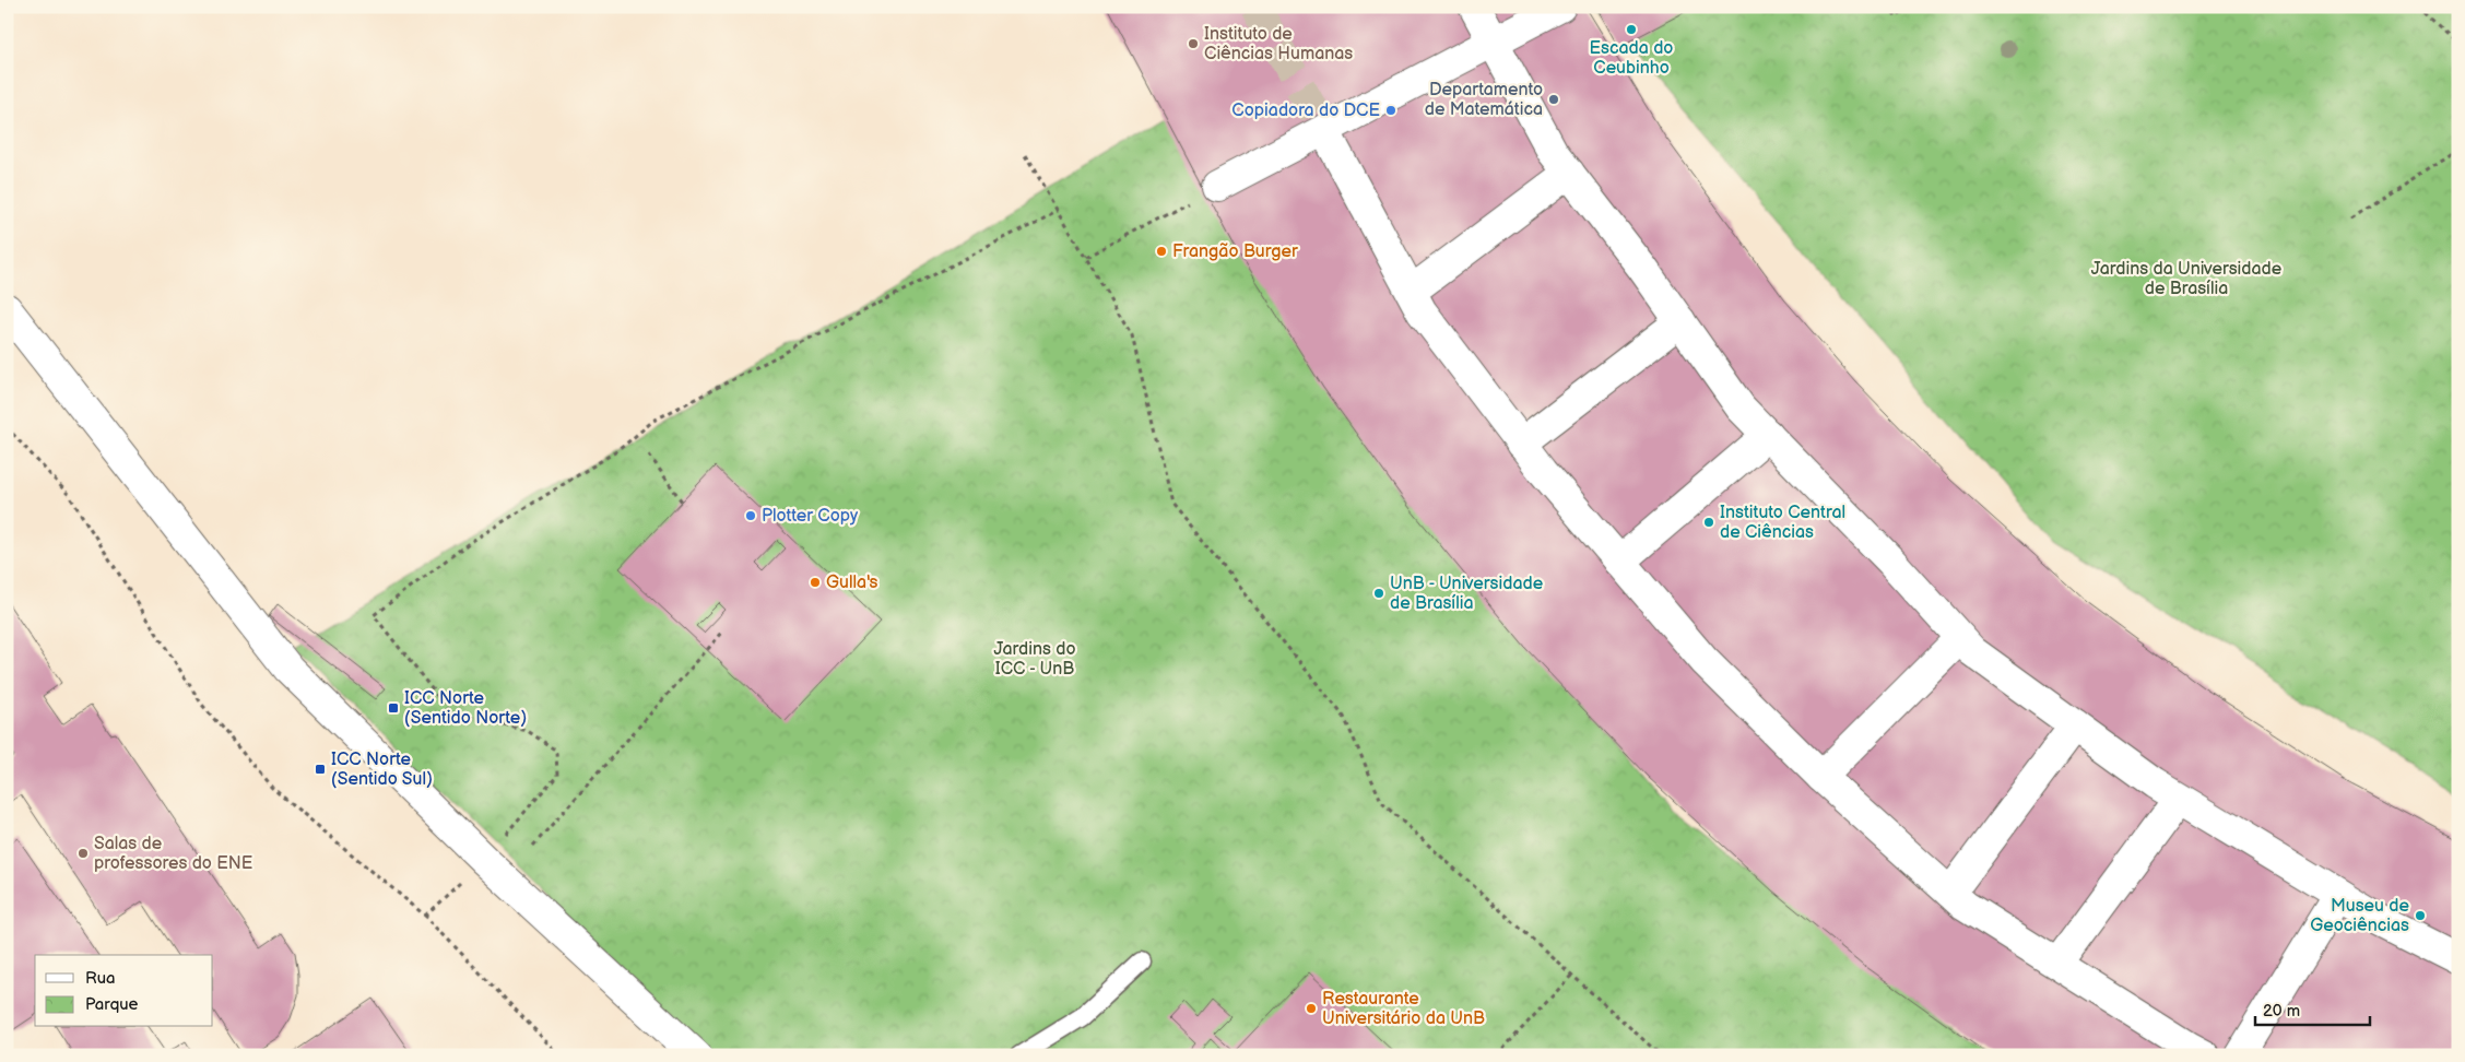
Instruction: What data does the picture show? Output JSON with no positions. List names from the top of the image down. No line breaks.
{"parks":["Jardins da Universidade de Brasília","Jardins do ICC - UnB"],"places":{"other":["Escada do Ceubinho","Instituto de Ciências Humanas","Departamento de Matemática","Copiadora do DCE","Frangão Burger","Plotter Copy","Instituto Central de Ciências","Gulla's","UnB - Universidade de Brasília","Salas de professores do ENE","Museu de Geociências","Restaurante Universitário da UnB"],"transit":["ICC Norte (Sentido Norte)","ICC Norte (Sentido Sul)"]},"legend":["Rua","Parque"],"scale_bar":"20 m"}
